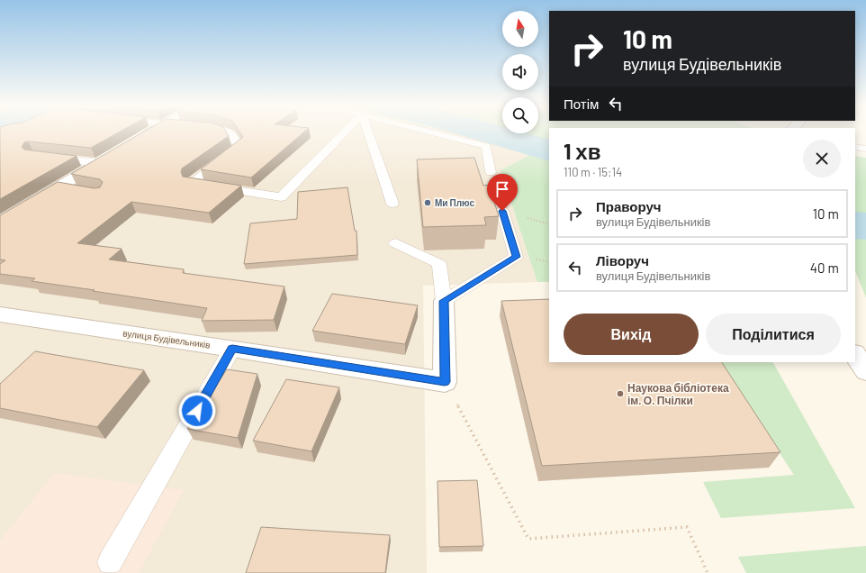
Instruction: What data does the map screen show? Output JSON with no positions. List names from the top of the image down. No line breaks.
{"streets":{"street":["вулиця Будівельників"]},"places":["Ми Плюс","Наукова бібліотека ім. О. Пчілки"],"north":"top","page":{"turn":["10 m","вулиця Будівельників"],"then":"Потім","heading":["1 хв","110 m · 15:14"],"list":[{"name":"Праворуч","note":"вулиця Будівельників","value":"10 m"},{"name":"Ліворуч","note":"вулиця Будівельників","value":"40 m"}],"buttons":["Вихід","Поділитися"]}}
